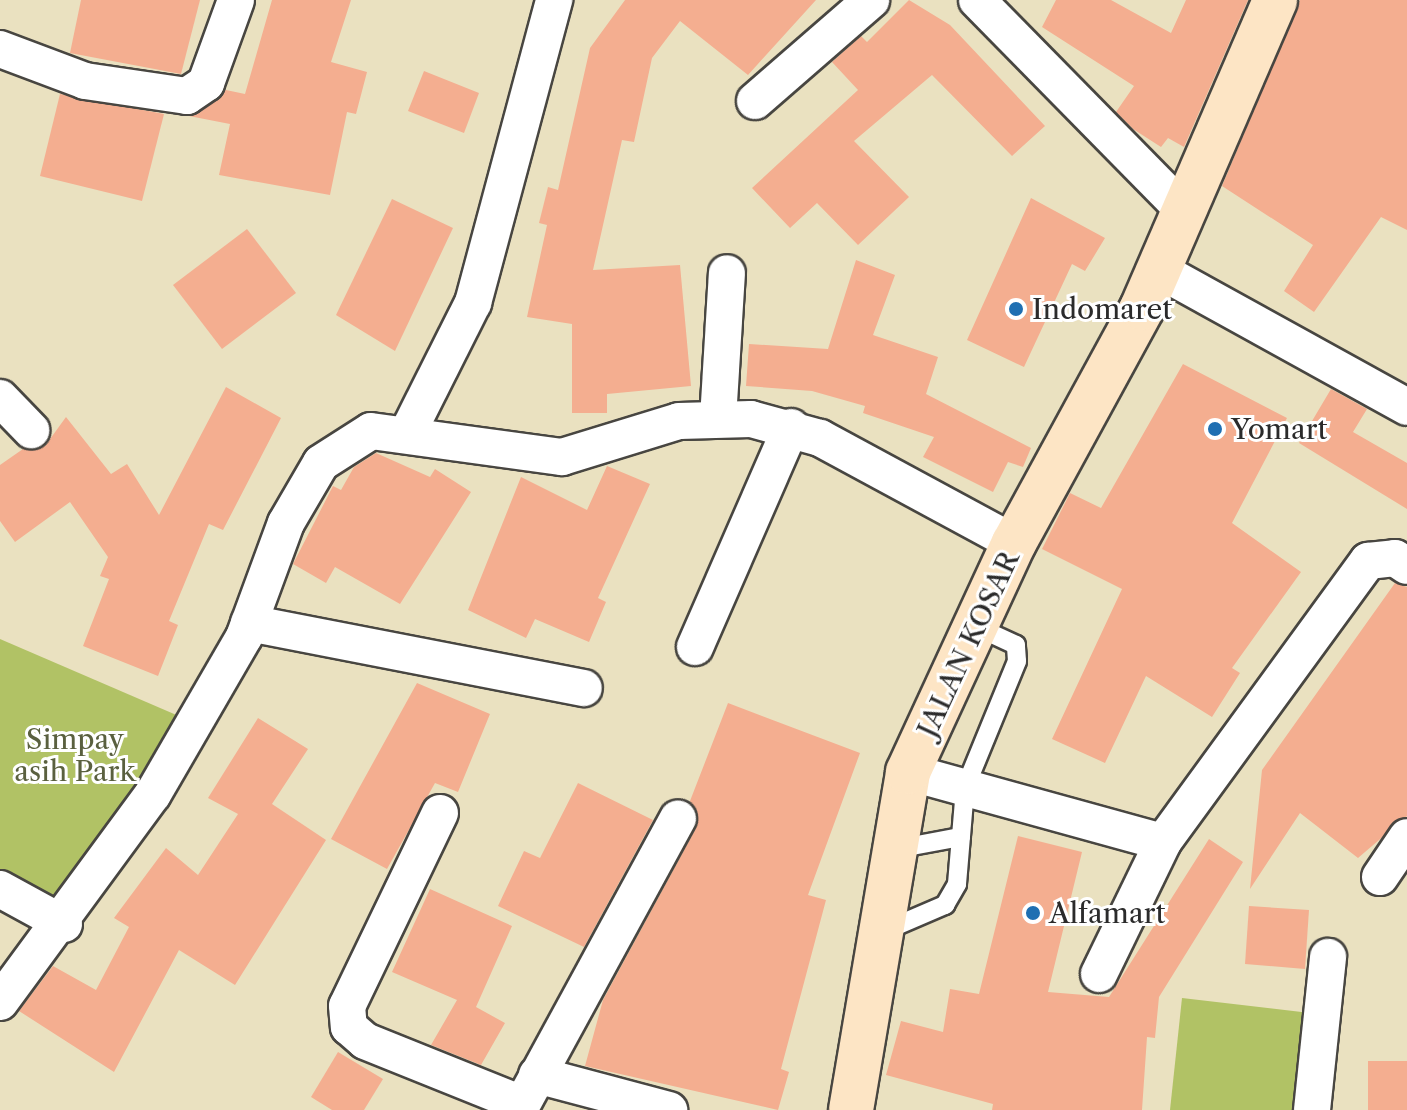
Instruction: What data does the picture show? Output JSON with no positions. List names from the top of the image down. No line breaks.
{"streets":{"street":["JALAN KOSAR"]},"parks":["Simpay asih Park"],"places":["Indomaret","Yomart","Alfamart"]}
